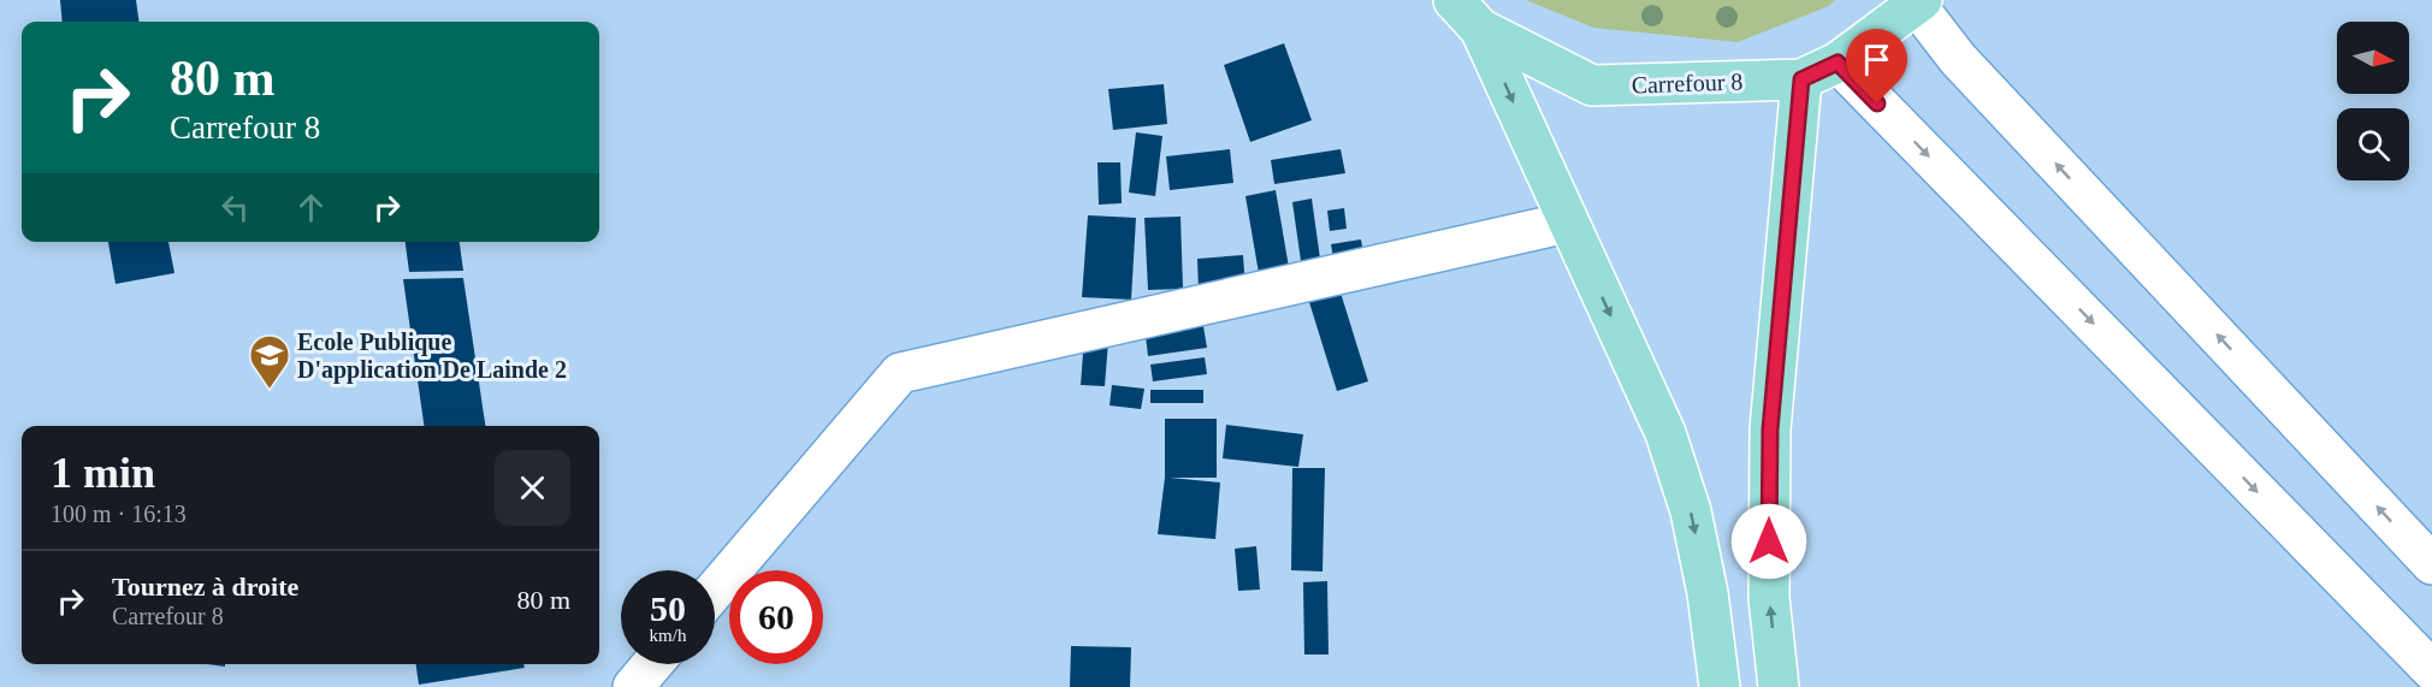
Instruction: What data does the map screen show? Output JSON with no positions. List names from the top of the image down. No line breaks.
{"streets":{"main road":["Carrefour 8"]},"places":{"school or university":["Ecole Publique D'application De Lainde 2"]},"north":"right","page":{"turn":["80 m","Carrefour 8"],"heading":["1 min","100 m · 16:13"],"list":[{"name":"Tournez à droite","note":"Carrefour 8","value":"80 m"}],"speed":"50 km/h","limit":"60"}}
